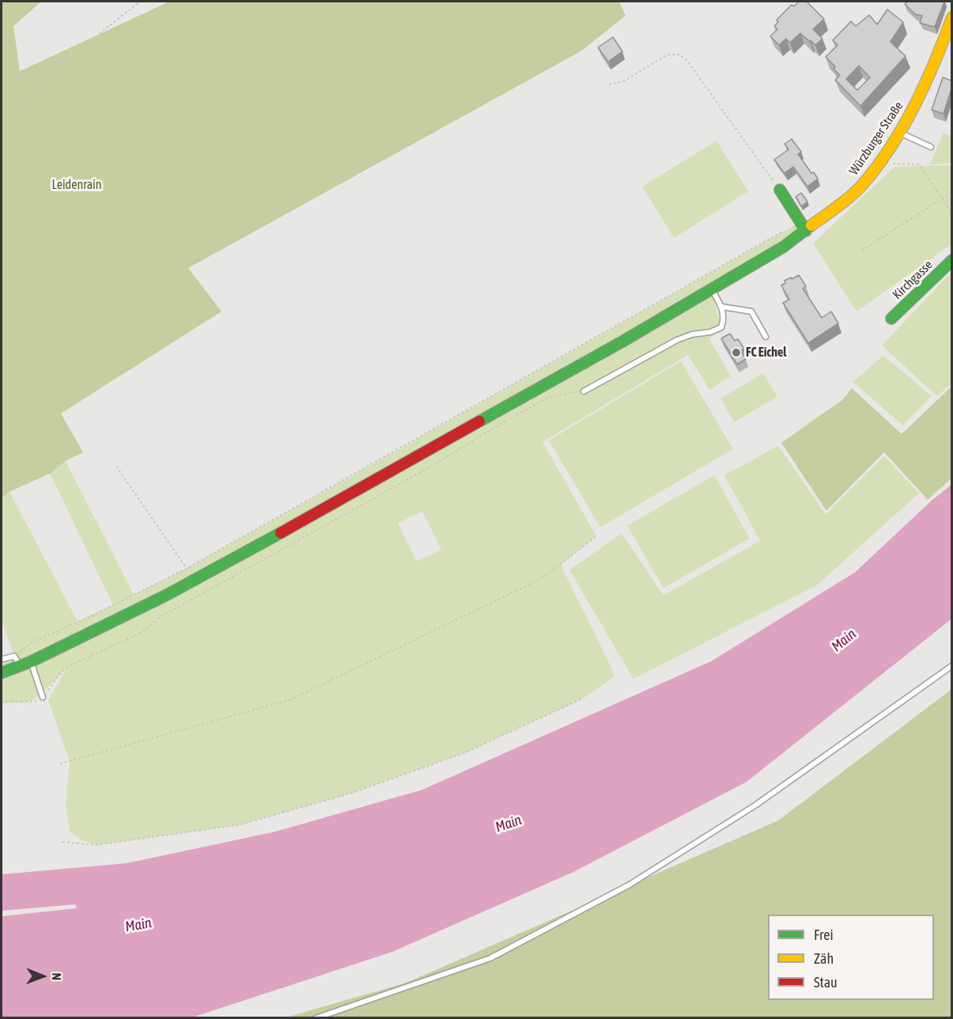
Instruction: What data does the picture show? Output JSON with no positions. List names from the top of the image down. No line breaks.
{"streets":{"main road":["Würzburger Straße","Kirchgasse"]},"water":["Main"],"parks":["Leidenrain"],"places":["FC Eichel"],"legend":["Frei","Zäh","Stau"],"north":"right"}
